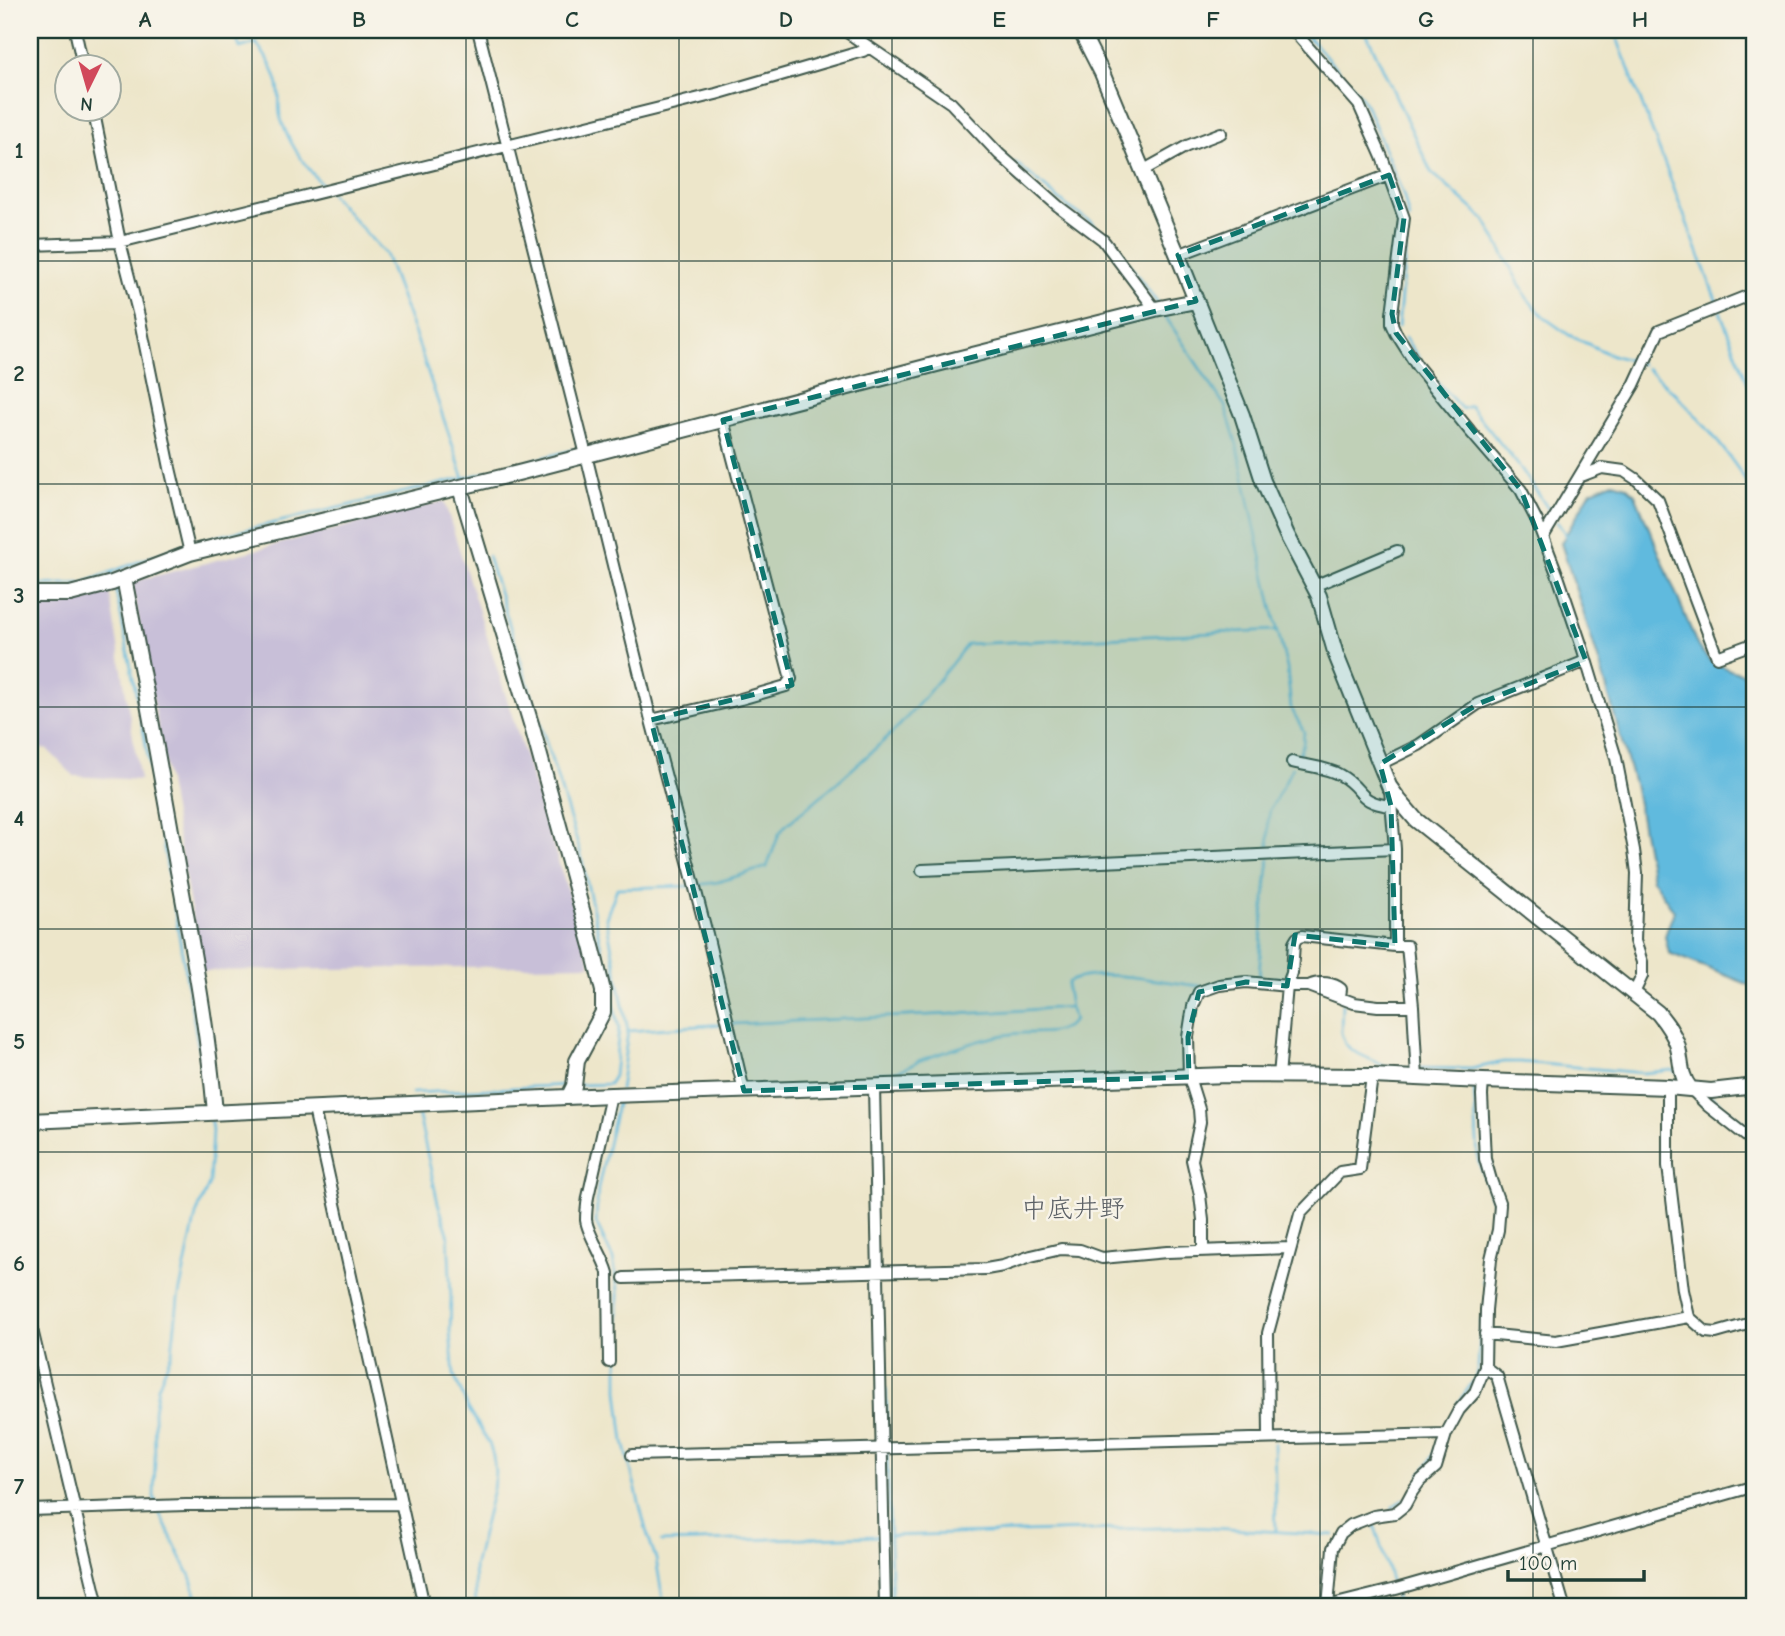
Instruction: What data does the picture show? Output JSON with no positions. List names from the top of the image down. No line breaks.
{"districts":["中底井野"],"scale_bar":"100 m","north":"bottom","grid":{"columns":["A","B","C","D","E","F","G","H"],"rows":["1","2","3","4","5","6","7"]}}
